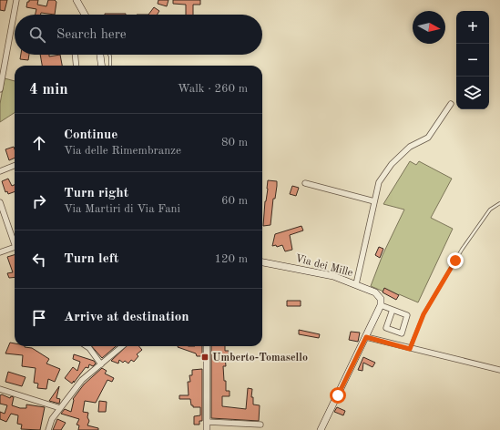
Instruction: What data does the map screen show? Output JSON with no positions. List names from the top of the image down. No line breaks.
{"streets":{"main road":["Via dei Mille"]},"places":{"transit":["Umberto-Tomasello"]},"north":"right","page":{"map_buttons":["+","−"],"search":"Search here","heading":["4 min","Walk · 260 m"],"list":[["Continue","Via delle Rimembranze","80 m"],["Turn right","Via Martiri di Via Fani","60 m"],["Turn left","120 m"],"Arrive at destination"]}}
